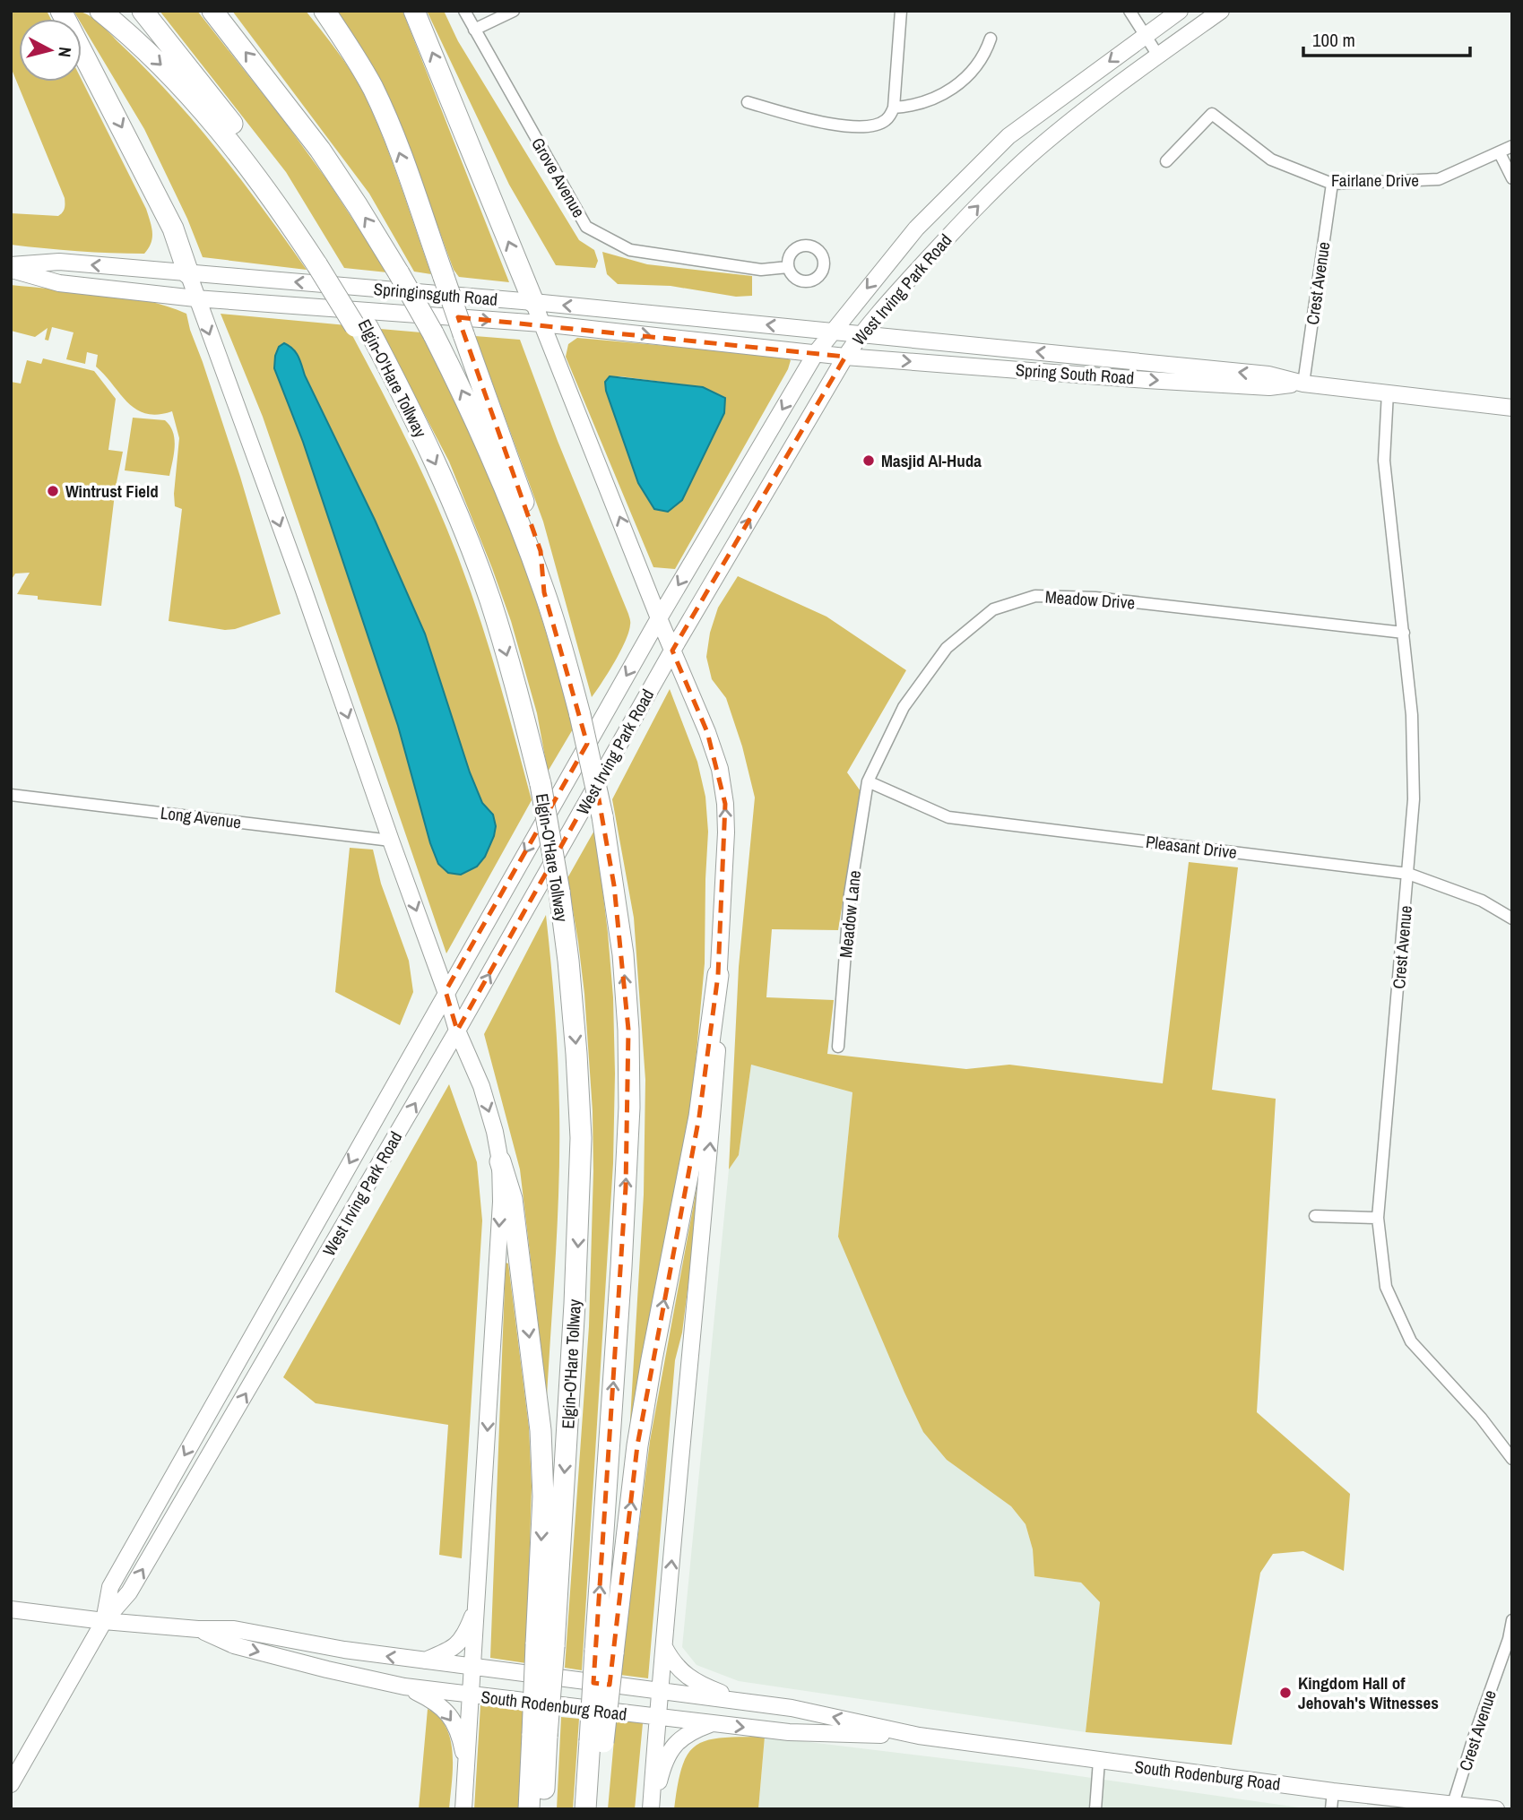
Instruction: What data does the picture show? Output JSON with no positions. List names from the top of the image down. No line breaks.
{"streets":{"highway":["Elgin-O'Hare Tollway"],"main road":["West Irving Park Road","Springinsguth Road","Spring South Road","South Rodenburg Road"],"street":["Grove Avenue","Fairlane Drive","Crest Avenue","Meadow Drive","Long Avenue","Pleasant Drive","Meadow Lane"]},"crossings":[["Fairlane Drive","Crest Avenue"],["Crest Avenue","Spring South Road"],["Crest Avenue","Meadow Drive"],["Crest Avenue","Pleasant Drive"],["Crest Avenue","South Rodenburg Road"],["West Irving Park Road","Springinsguth Road"],["West Irving Park Road","Spring South Road"],["West Irving Park Road","South Rodenburg Road"],["Springinsguth Road","Spring South Road"],["Meadow Drive","Pleasant Drive"],["Meadow Drive","Meadow Lane"],["Pleasant Drive","Meadow Lane"]],"places":["Masjid Al-Huda","Wintrust Field","Kingdom Hall of Jehovah's Witnesses"],"scale_bar":"100 m","north":"right"}
